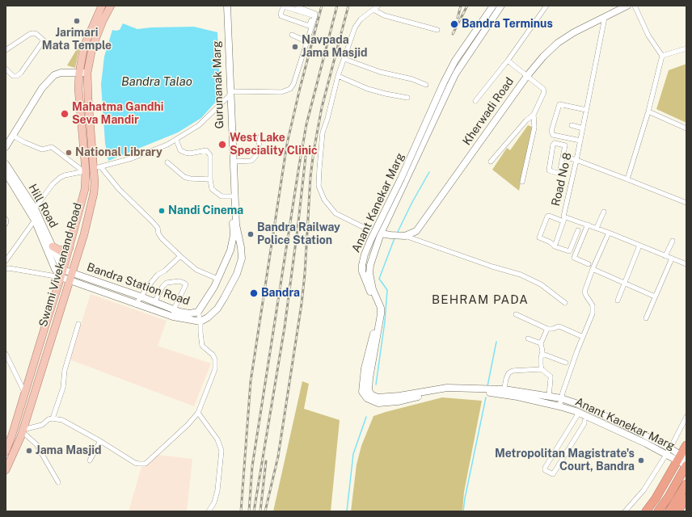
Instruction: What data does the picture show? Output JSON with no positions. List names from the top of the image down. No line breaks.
{"streets":{"main road":["Swami Vivekanand Road"],"street":["Gurunanak Marg","Kherwadi Road","Road No 8","Anant Kanekar Marg","Hill Road","Bandra Station Road"]},"crossings":[["Gurunanak Marg","Bandra Station Road"],["Kherwadi Road","Road No 8"],["Hill Road","Swami Vivekanand Road"],["Hill Road","Bandra Station Road"],["Swami Vivekanand Road","Bandra Station Road"]],"districts":["BEHRAM PADA"],"water":["Bandra Talao"],"places":["Jarimari Mata Temple","Bandra Terminus","Navpada Jama Masjid","Mahatma Gandhi Seva Mandir","West Lake Speciality Clinic","National Library","Nandi Cinema","Bandra Railway Police Station","Bandra","Jama Masjid","Metropolitan Magistrate's Court, Bandra"]}
